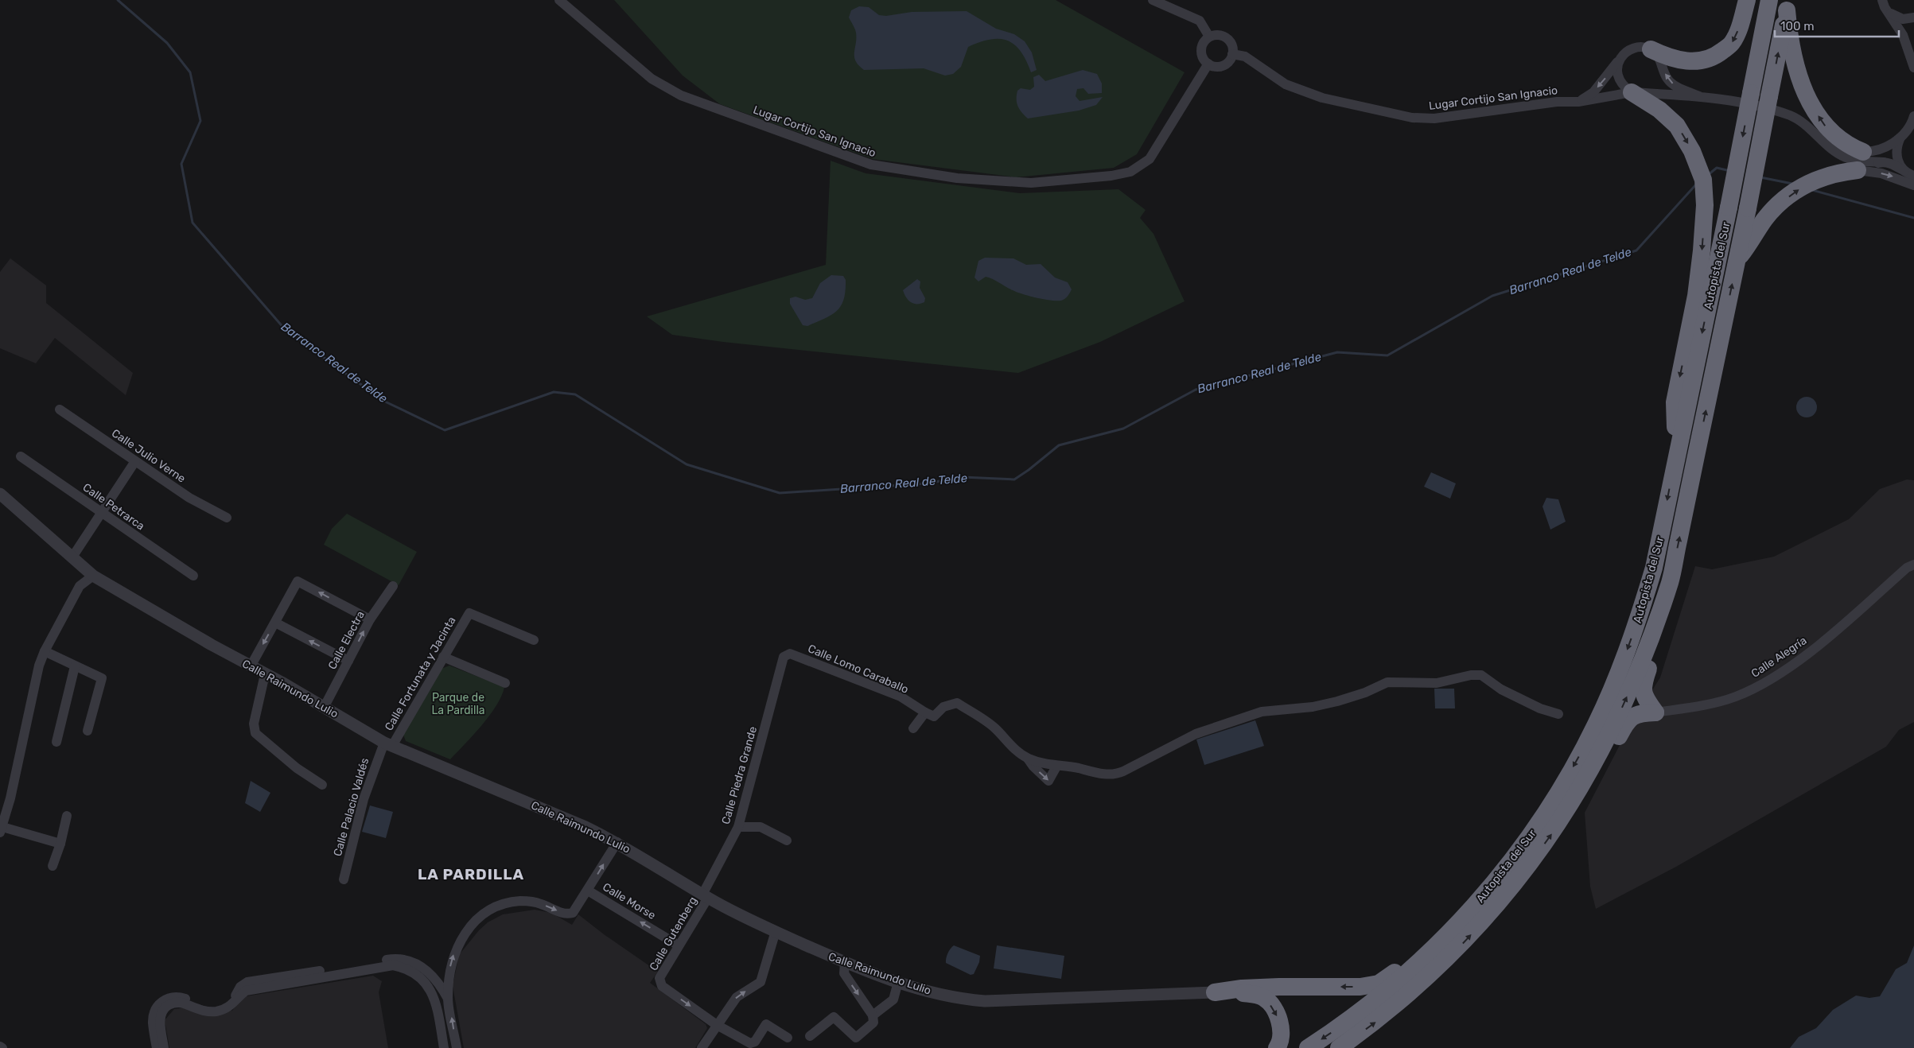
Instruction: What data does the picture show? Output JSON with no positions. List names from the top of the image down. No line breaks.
{"streets":{"highway":["Autopista del Sur"],"street":["Lugar Cortijo San Ignacio","Calle Julio Verne","Calle Petrarca","Calle Electra","Calle Alegría","Calle Lomo Caraballo","Calle Fortunata y Jacinta","Calle Raimundo Lulio","Calle Piedra Grande","Calle Palacio Valdés","Calle Morse","Calle Gutenberg"]},"crossings":[["Calle Electra","Calle Raimundo Lulio"],["Calle Lomo Caraballo","Calle Piedra Grande"],["Calle Fortunata y Jacinta","Calle Raimundo Lulio"],["Calle Fortunata y Jacinta","Calle Palacio Valdés"],["Calle Raimundo Lulio","Calle Piedra Grande"],["Calle Raimundo Lulio","Calle Palacio Valdés"],["Calle Raimundo Lulio","Calle Gutenberg"],["Calle Piedra Grande","Calle Gutenberg"],["Calle Morse","Calle Gutenberg"]],"one_way":["Calle Morse"],"districts":["LA PARDILLA"],"water":["Barranco Real de Telde"],"parks":["Parque de La Pardilla"],"scale_bar":"100 m"}
